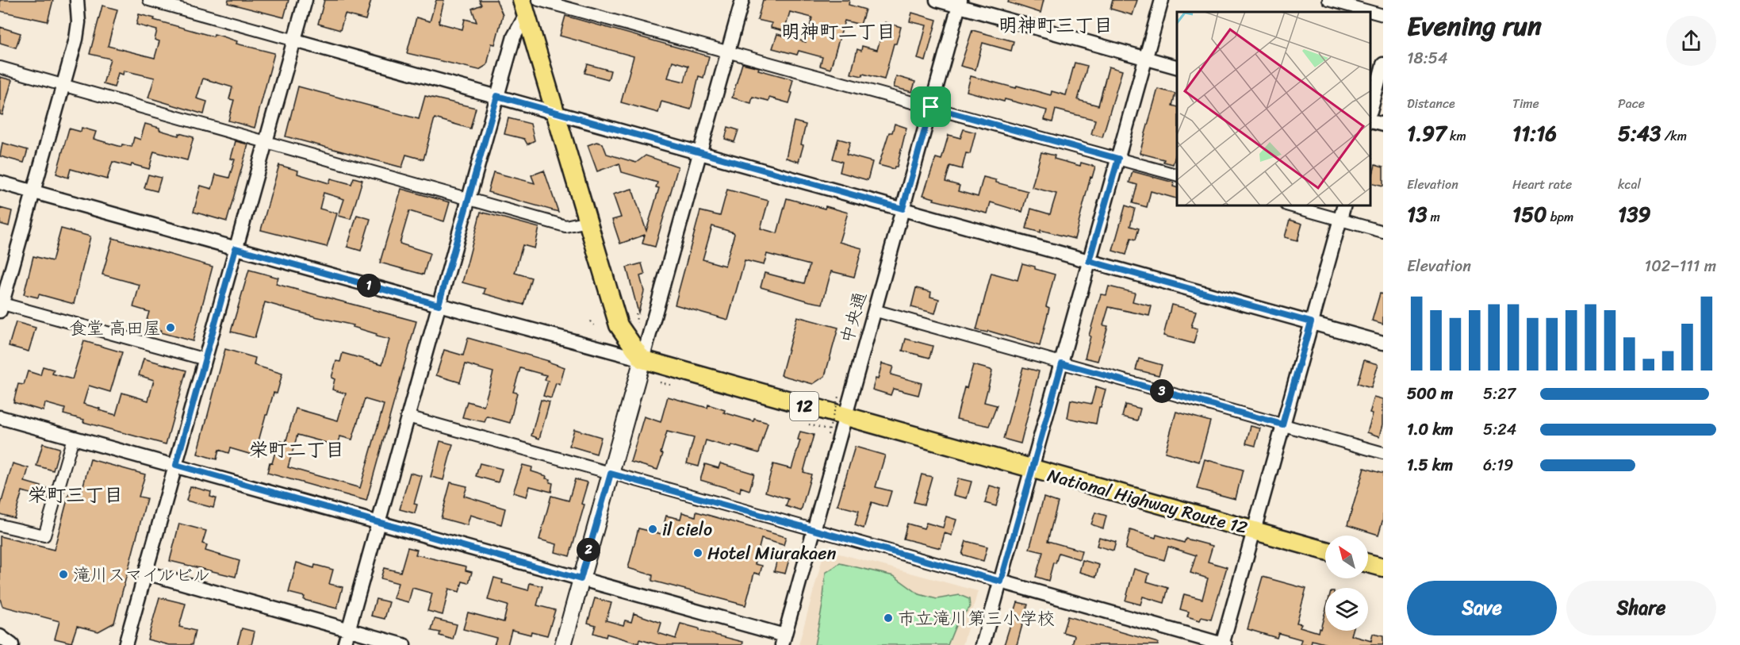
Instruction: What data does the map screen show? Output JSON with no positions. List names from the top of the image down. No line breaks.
{"streets":{"highway":["12","National Highway Route 12"],"street":["中央通"]},"crossings":[["中央通","National Highway Route 12"]],"districts":["明神町三丁目","明神町二丁目","栄町二丁目","栄町三丁目"],"places":["食堂 高田屋","il cielo","Hotel Miurakaen","滝川スマイルビル","市立滝川第三小学校"],"north":"top left","page":{"heading":["Evening run","18:54"],"stats":[["Distance","1.97 km"],["Time","11:16"],["Pace","5:43 /km"],["Elevation","13 m"],["Heart rate","150 bpm"],["kcal","139"]],"chart":["Elevation","102–111 m"],"pins":["1","3","2"],"list":[{"name":"500 m","note":"5:27"},{"name":"1.0 km","note":"5:24"},{"name":"1.5 km","note":"6:19"}],"buttons":["Save","Share"]}}
